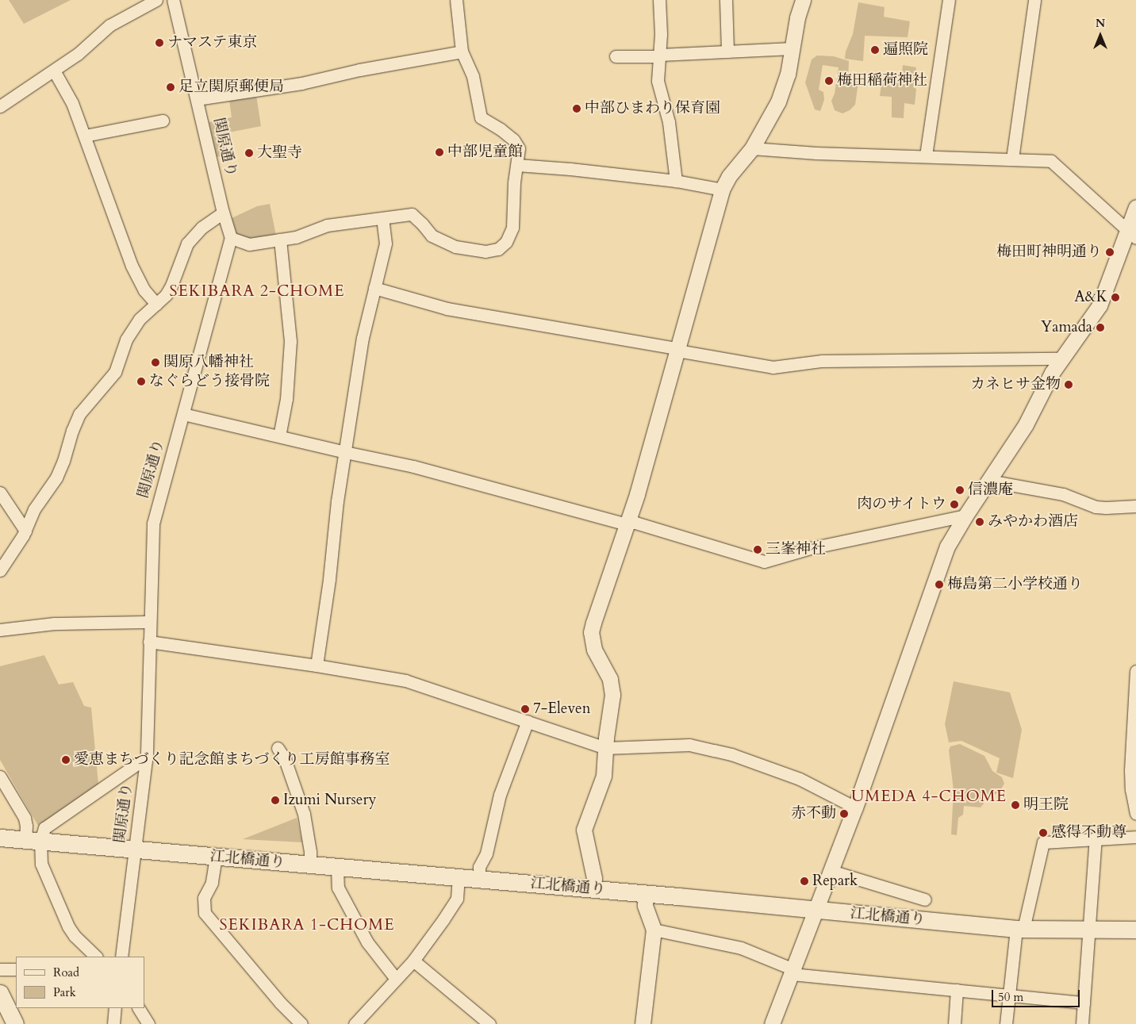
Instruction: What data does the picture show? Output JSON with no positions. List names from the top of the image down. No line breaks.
{"streets":{"main road":["江北橋通り"],"street":["関原通り"]},"crossings":[["関原通り","江北橋通り"]],"districts":["SEKIBARA 2-CHOME","UMEDA 4-CHOME","SEKIBARA 1-CHOME"],"places":["ナマステ東京","遍照院","梅田稲荷神社","足立関原郵便局","中部ひまわり保育園","中部児童館","大聖寺","梅田町神明通り","A&K","Yamada","関原八幡神社","なぐらどう接骨院","カネヒサ金物","信濃庵","肉のサイトウ","みやかわ酒店","三峯神社","梅島第二小学校通り","7-Eleven","愛恵まちづくり記念館まちづくり工房館事務室","Izumi Nursery","明王院","赤不動","感得不動尊","Repark"],"legend":["Road","Park"],"scale_bar":"50 m","north":"top"}
